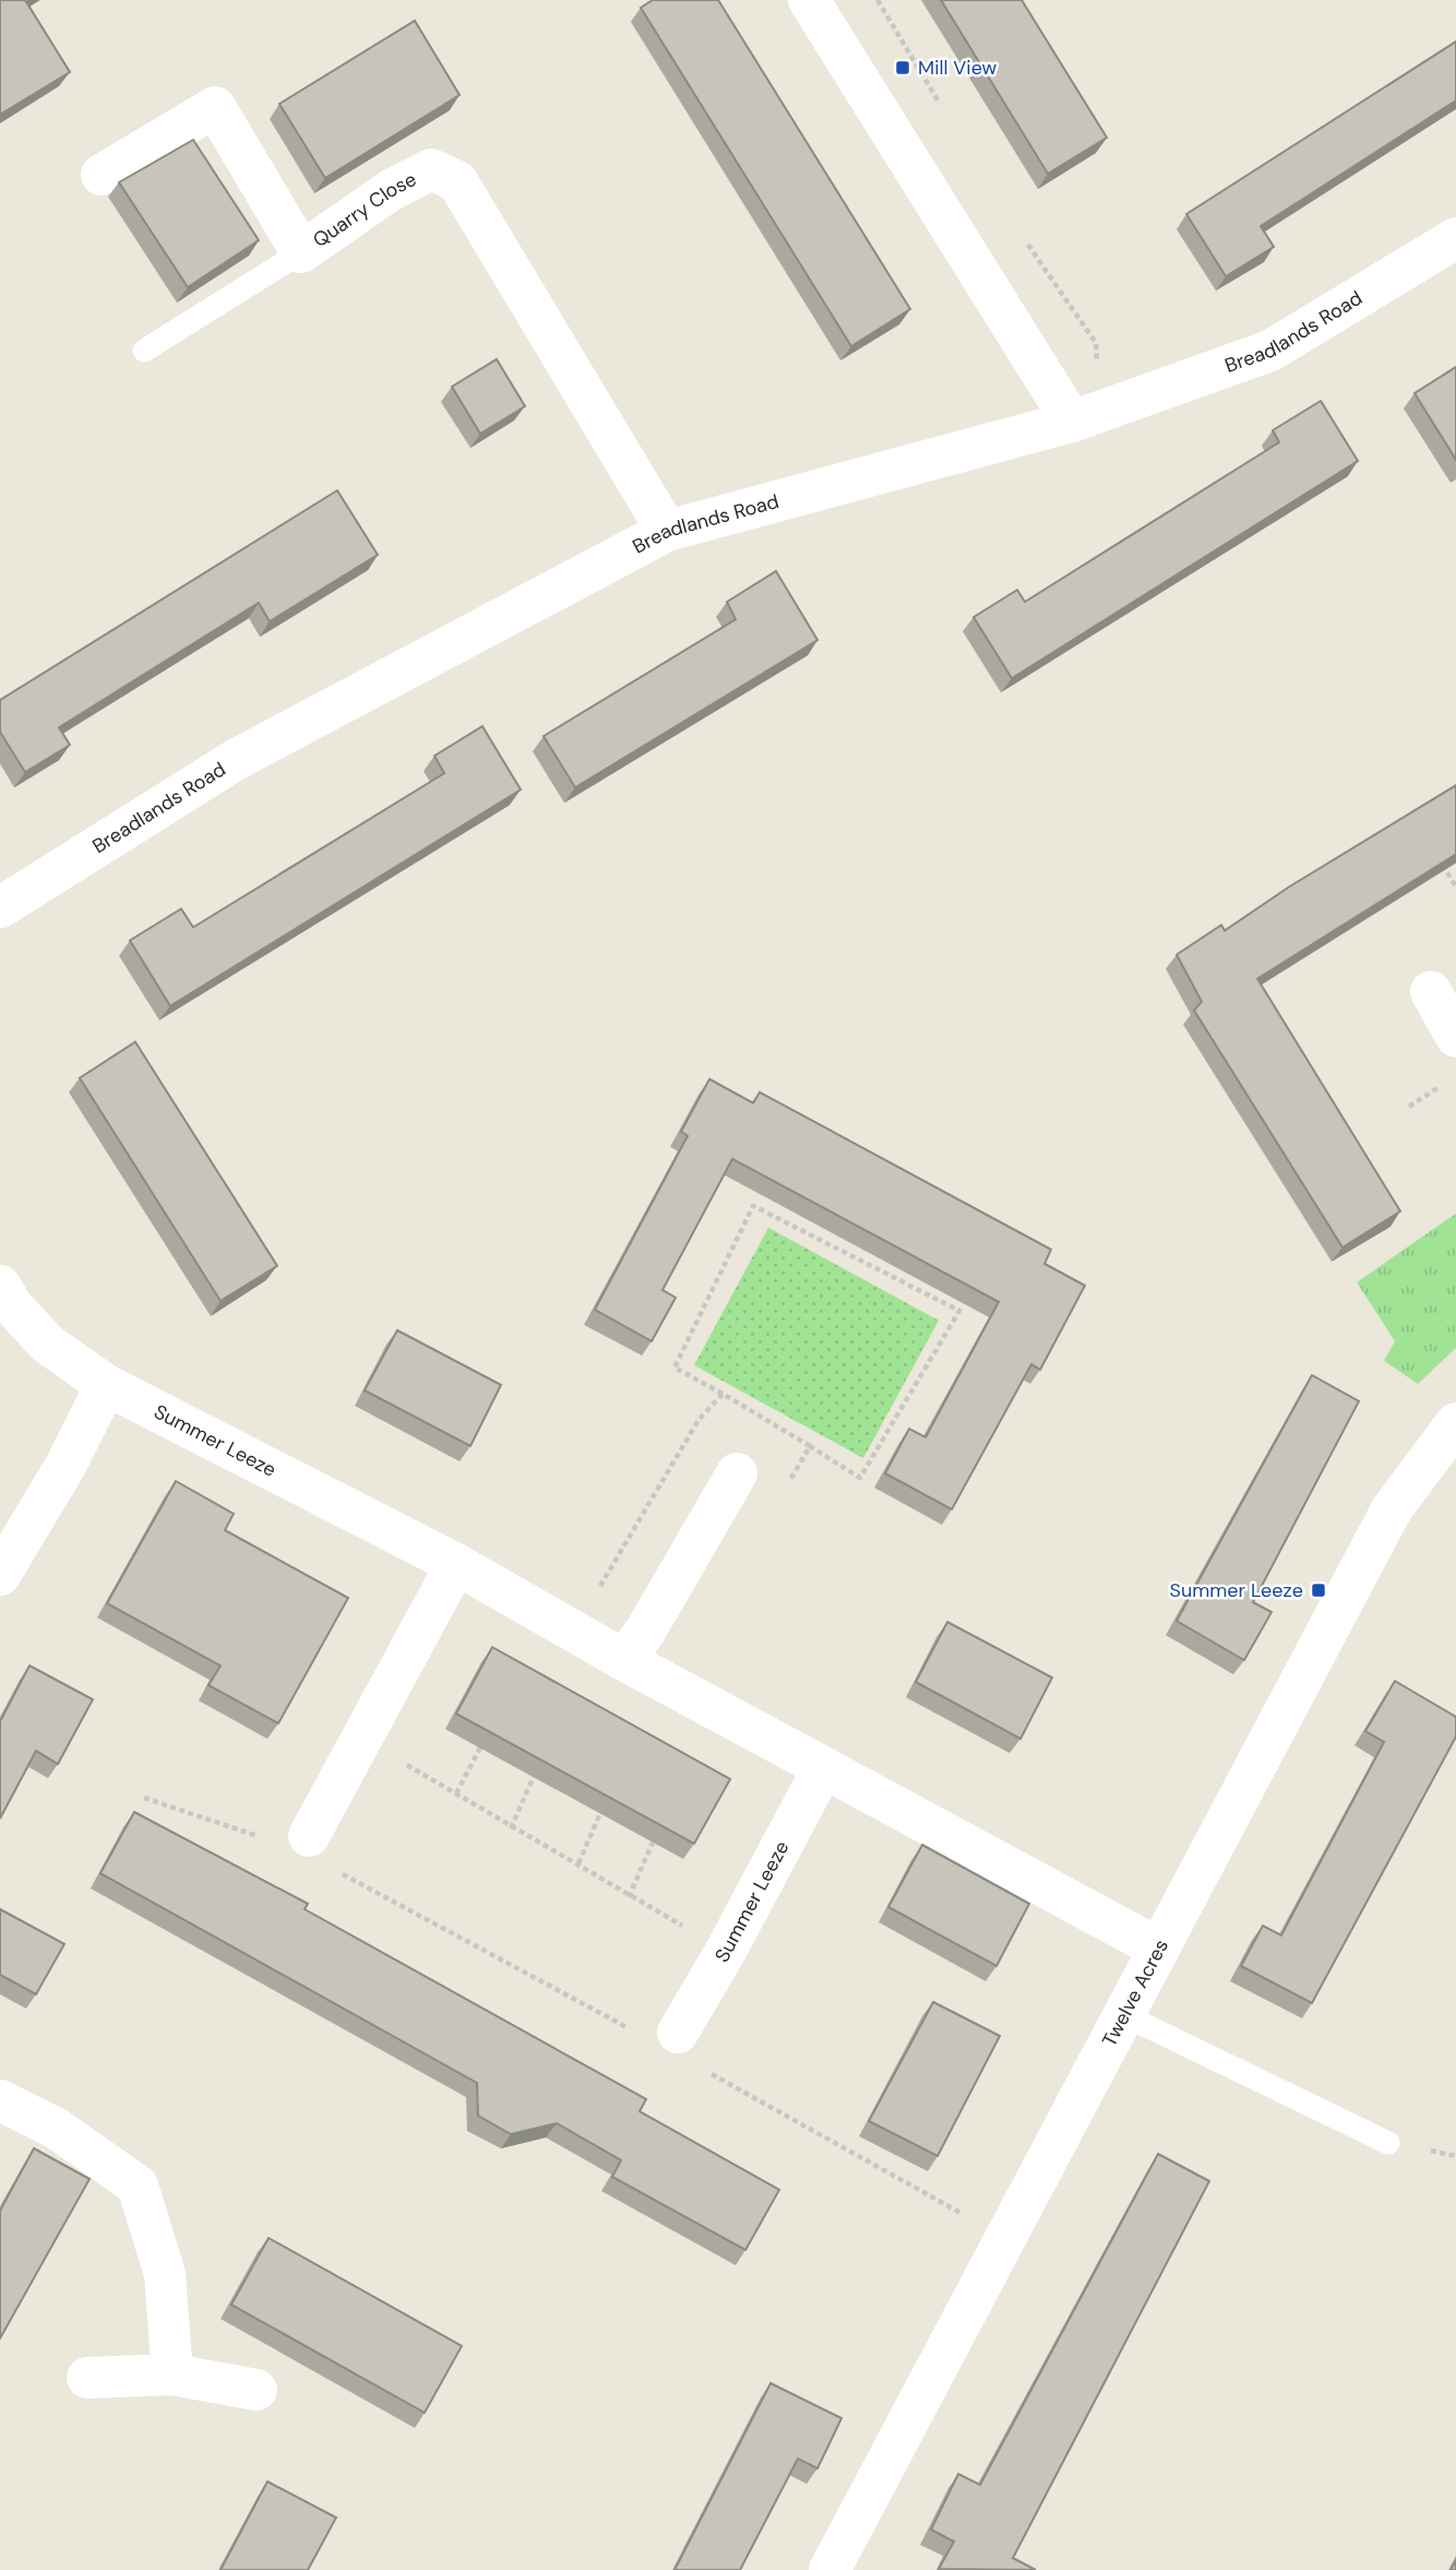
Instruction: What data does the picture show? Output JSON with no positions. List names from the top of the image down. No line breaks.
{"streets":{"street":["Quarry Close","Breadlands Road","Summer Leeze","Twelve Acres"]},"crossings":[["Quarry Close","Breadlands Road"],["Summer Leeze","Twelve Acres"]],"places":{"transit":["Mill View","Summer Leeze"]}}
